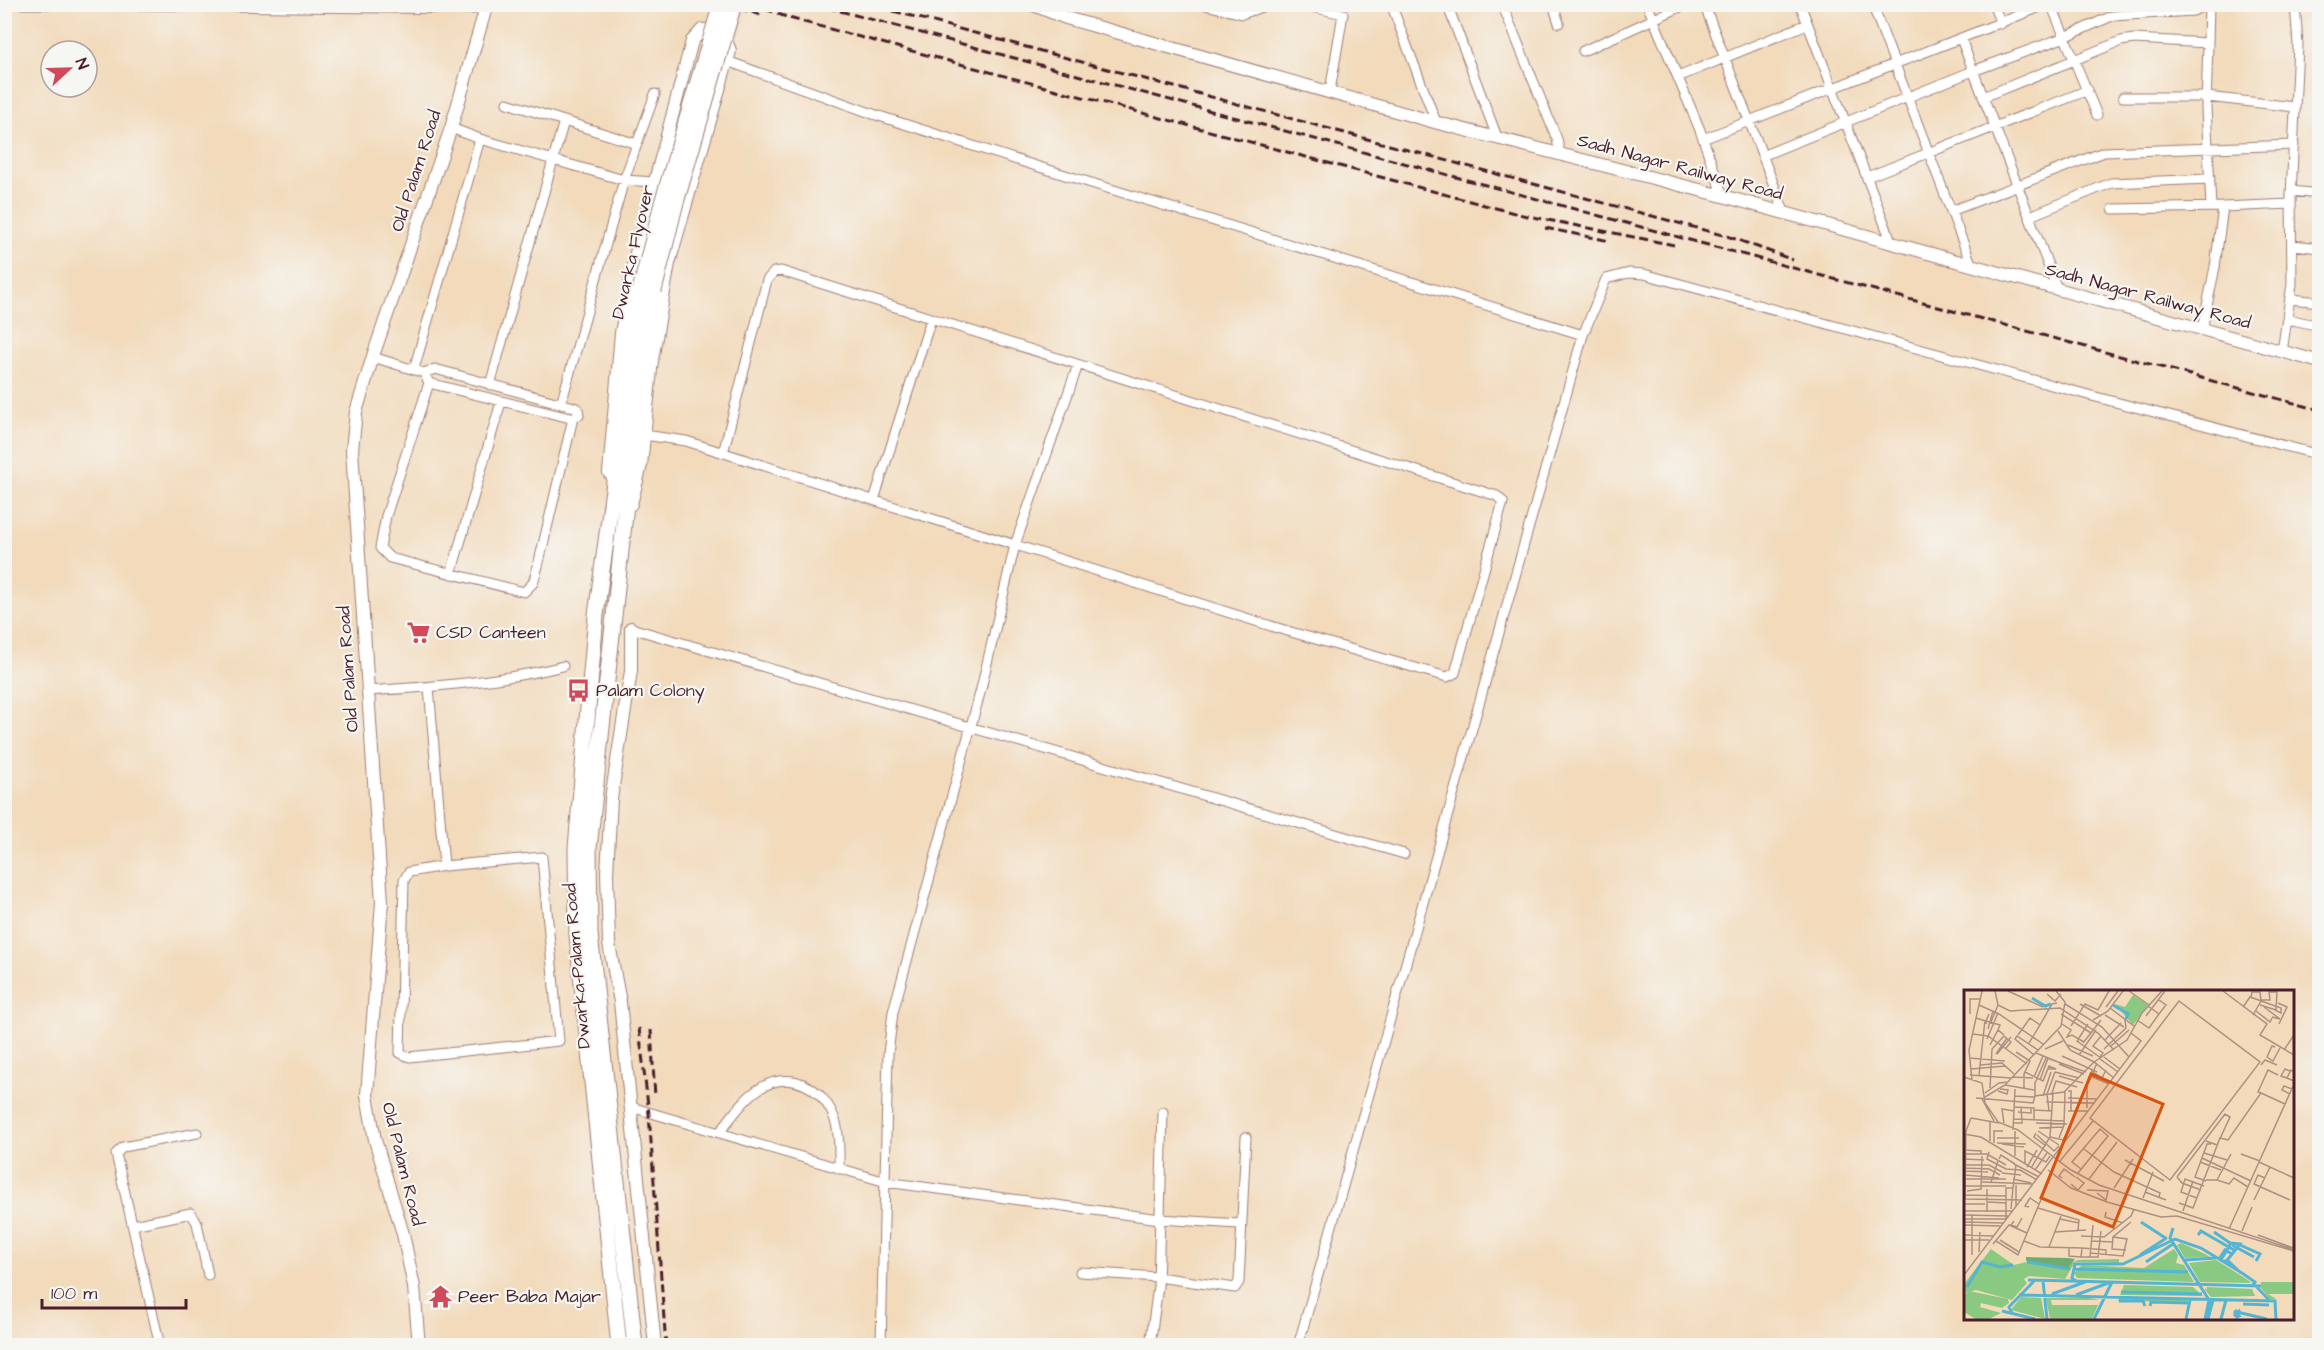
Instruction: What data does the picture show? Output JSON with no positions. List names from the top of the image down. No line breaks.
{"streets":{"main road":["Dwarka Flyover","Dwarka-Palam Road"],"street":["Sadh Nagar Railway Road","Old Palam Road"]},"crossings":[["Dwarka Flyover","Dwarka-Palam Road"]],"places":{"supermarket":["CSD Canteen"],"bus stop":["Palam Colony"],"temple":["Peer Baba Majar"]},"scale_bar":"100 m","north":"right"}
